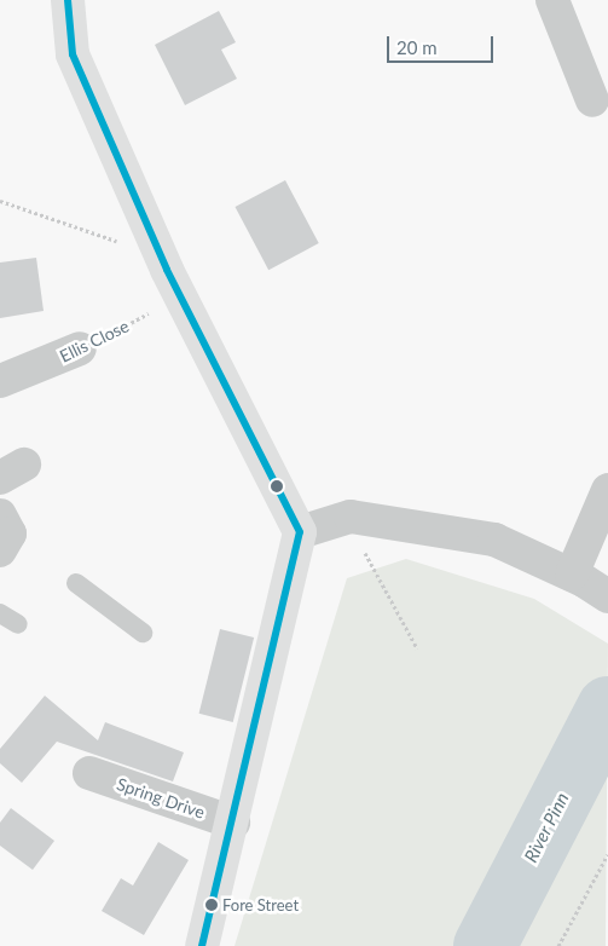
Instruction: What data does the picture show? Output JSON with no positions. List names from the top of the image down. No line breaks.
{"streets":{"street":["Ellis Close","Spring Drive"]},"water":["River Pinn"],"places":["Fore Street"],"scale_bar":"20 m"}
